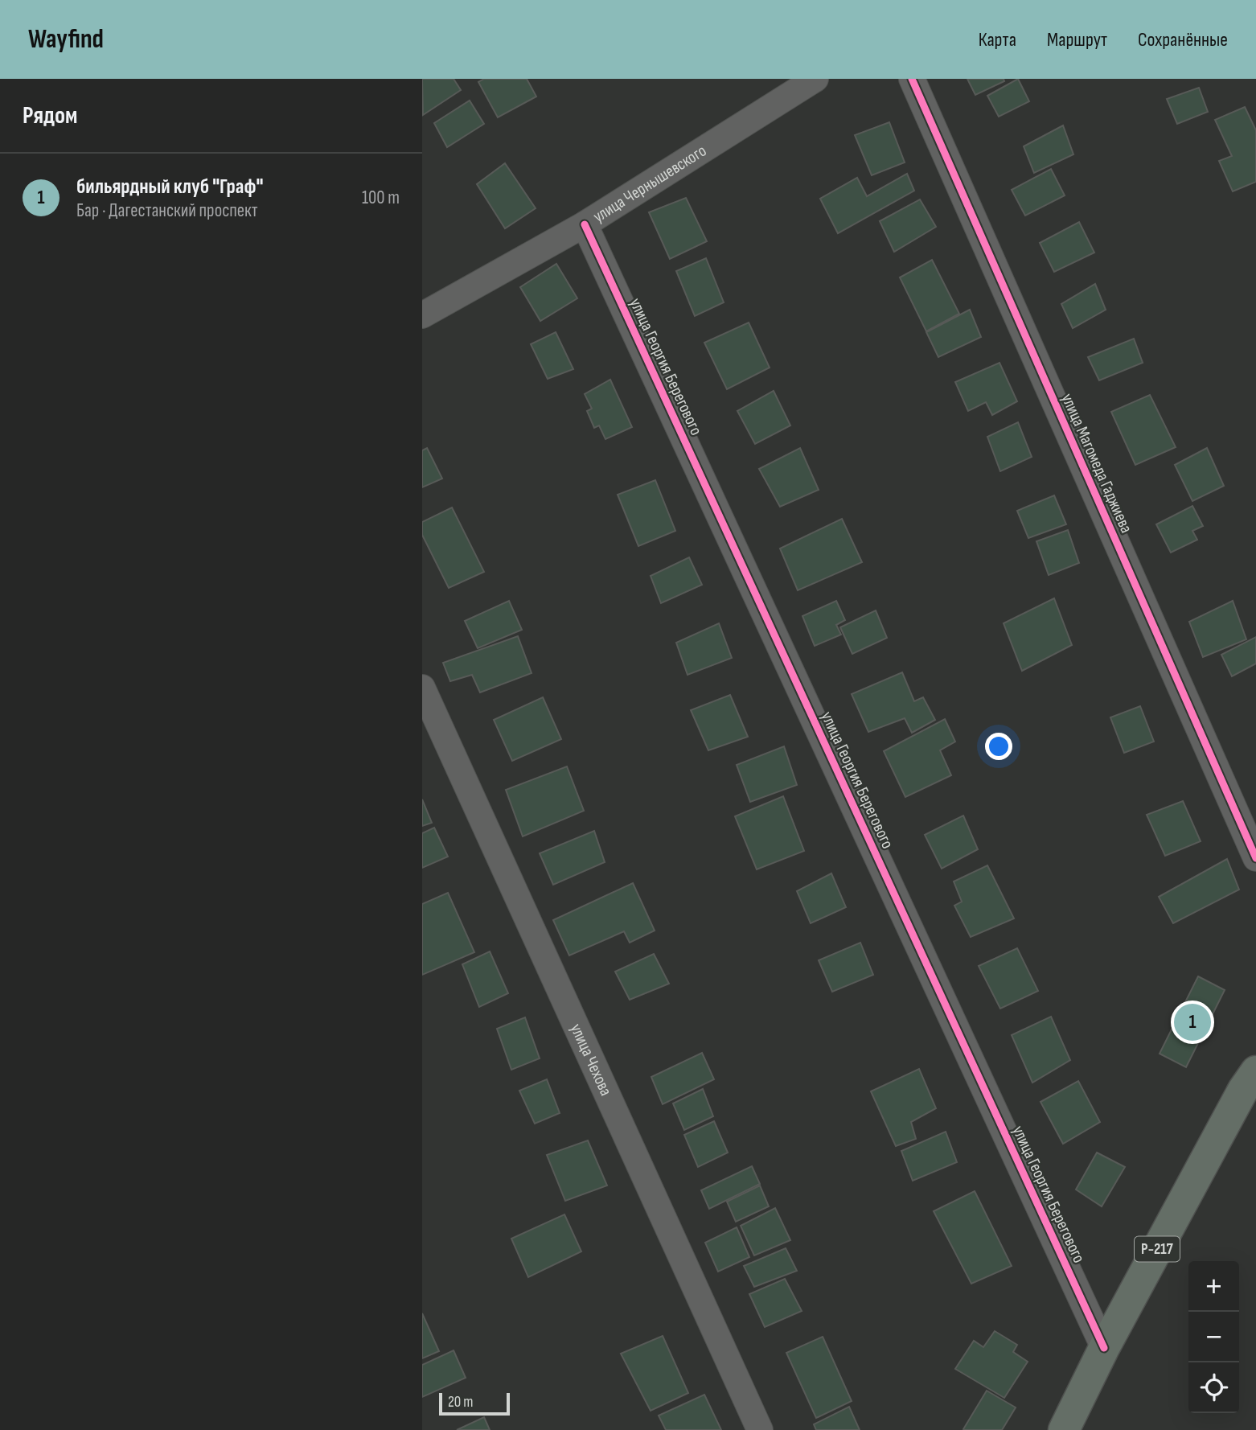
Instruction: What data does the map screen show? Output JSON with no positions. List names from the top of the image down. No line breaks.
{"streets":{"highway":["Р-217"],"street":["улица Чернышевского","улица Георгия Берегового","улица Магомеда Гаджиева","улица Чехова"]},"crossings":[["улица Чернышевского","улица Георгия Берегового"],["улица Георгия Берегового","Р-217"]],"scale_bar":"20 m","page":{"header":"Wayfind","nav":["Карта","Маршрут","Сохранённые"],"heading":"Рядом","list":[{"mark":"1","name":"бильярдный клуб \"Граф\"","note":"Бар · Дагестанский проспект","value":"100 m"}],"pins":"1","map_buttons":["+","−"],"scale":"20 m"}}
